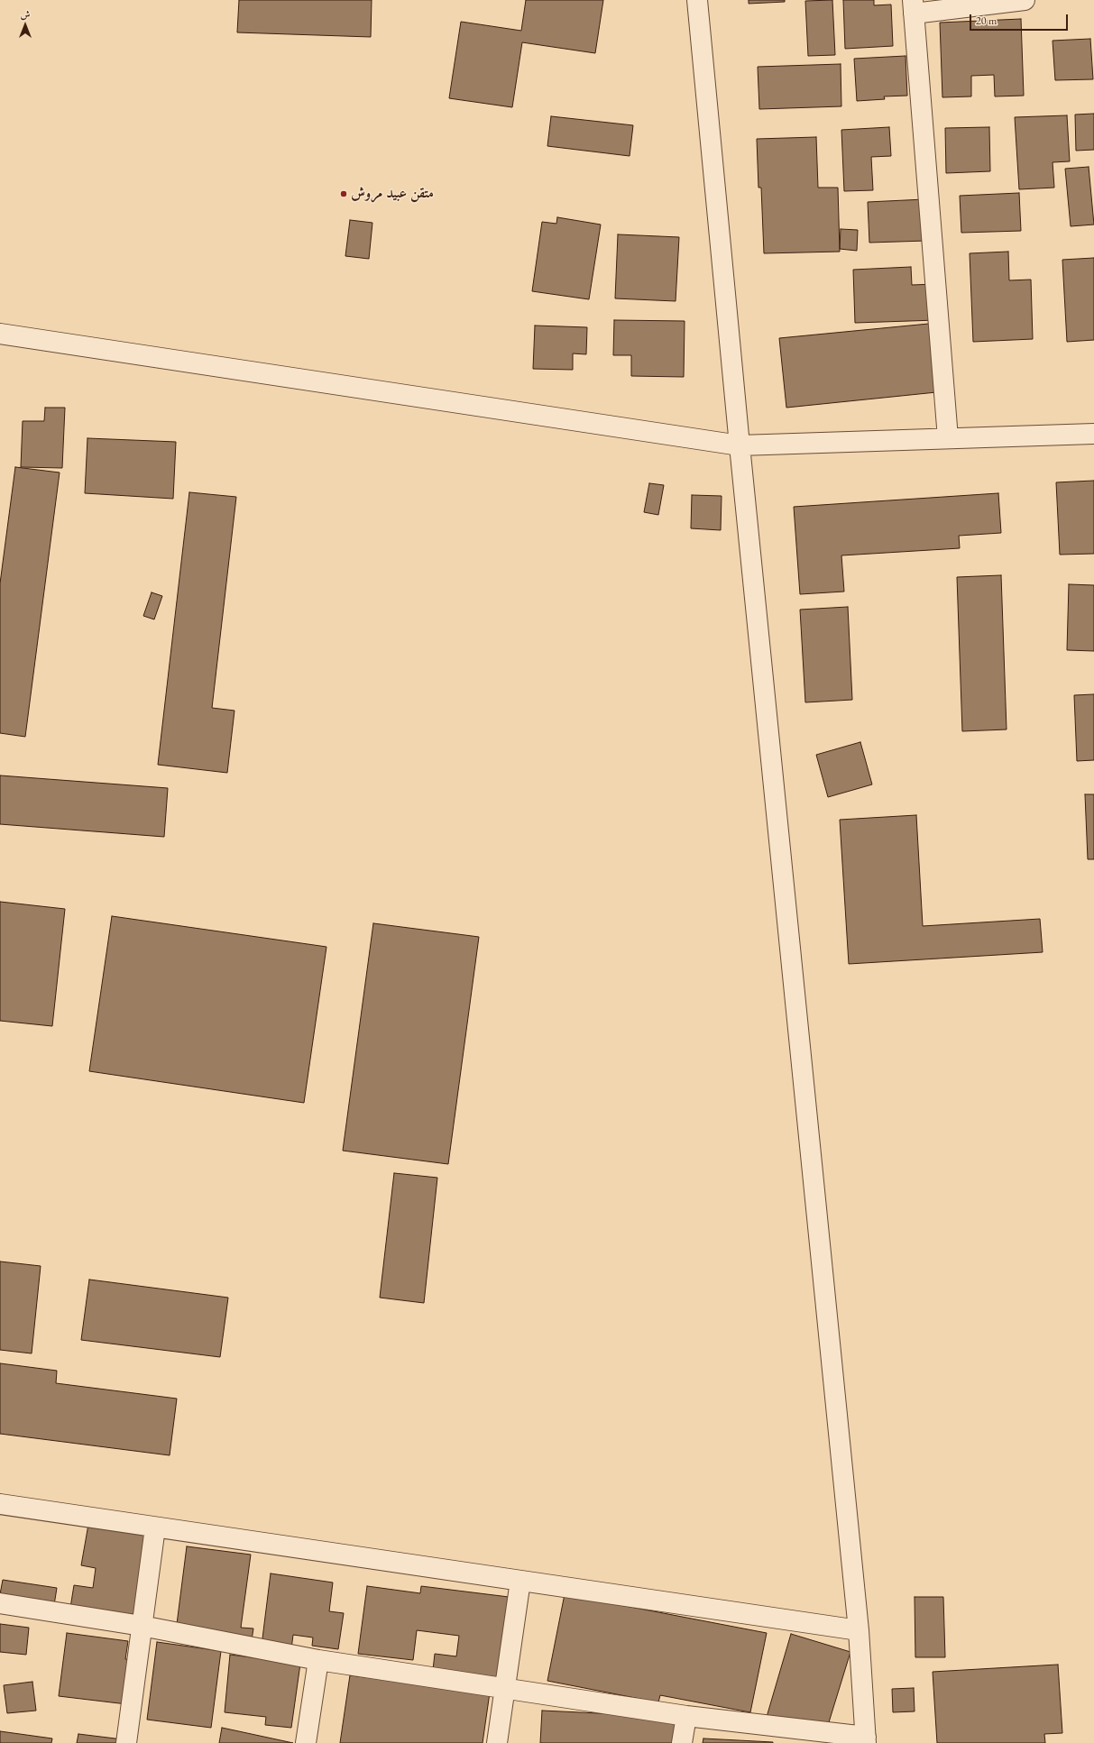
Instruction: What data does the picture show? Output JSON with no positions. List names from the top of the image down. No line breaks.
{"places":["متقن عبيد مروش"],"scale_bar":"20 m","north":"top"}
